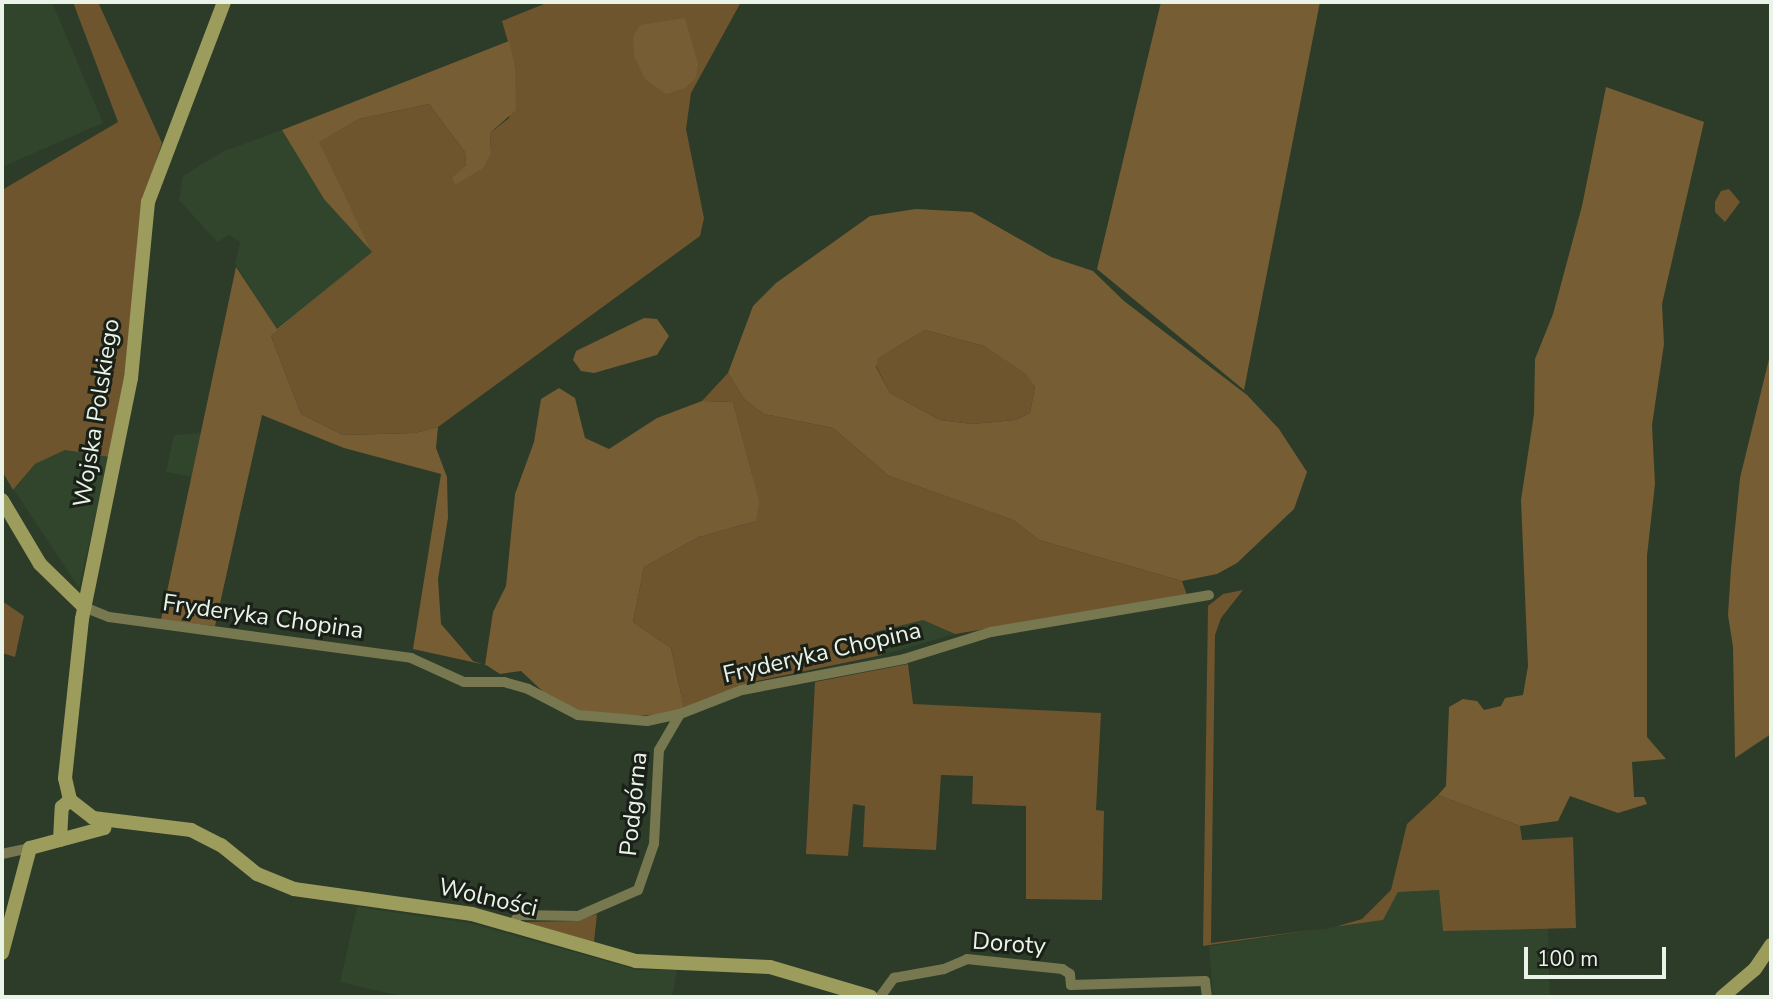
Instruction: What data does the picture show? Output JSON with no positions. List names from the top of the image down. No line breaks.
{"streets":{"street":["Wojska Polskiego","Fryderyka Chopina","Podgórna","Wolności","Doroty"]},"crossings":[["Wojska Polskiego","Fryderyka Chopina"],["Wojska Polskiego","Wolności"],["Fryderyka Chopina","Podgórna"],["Podgórna","Wolności"]],"scale_bar":"100 m"}
